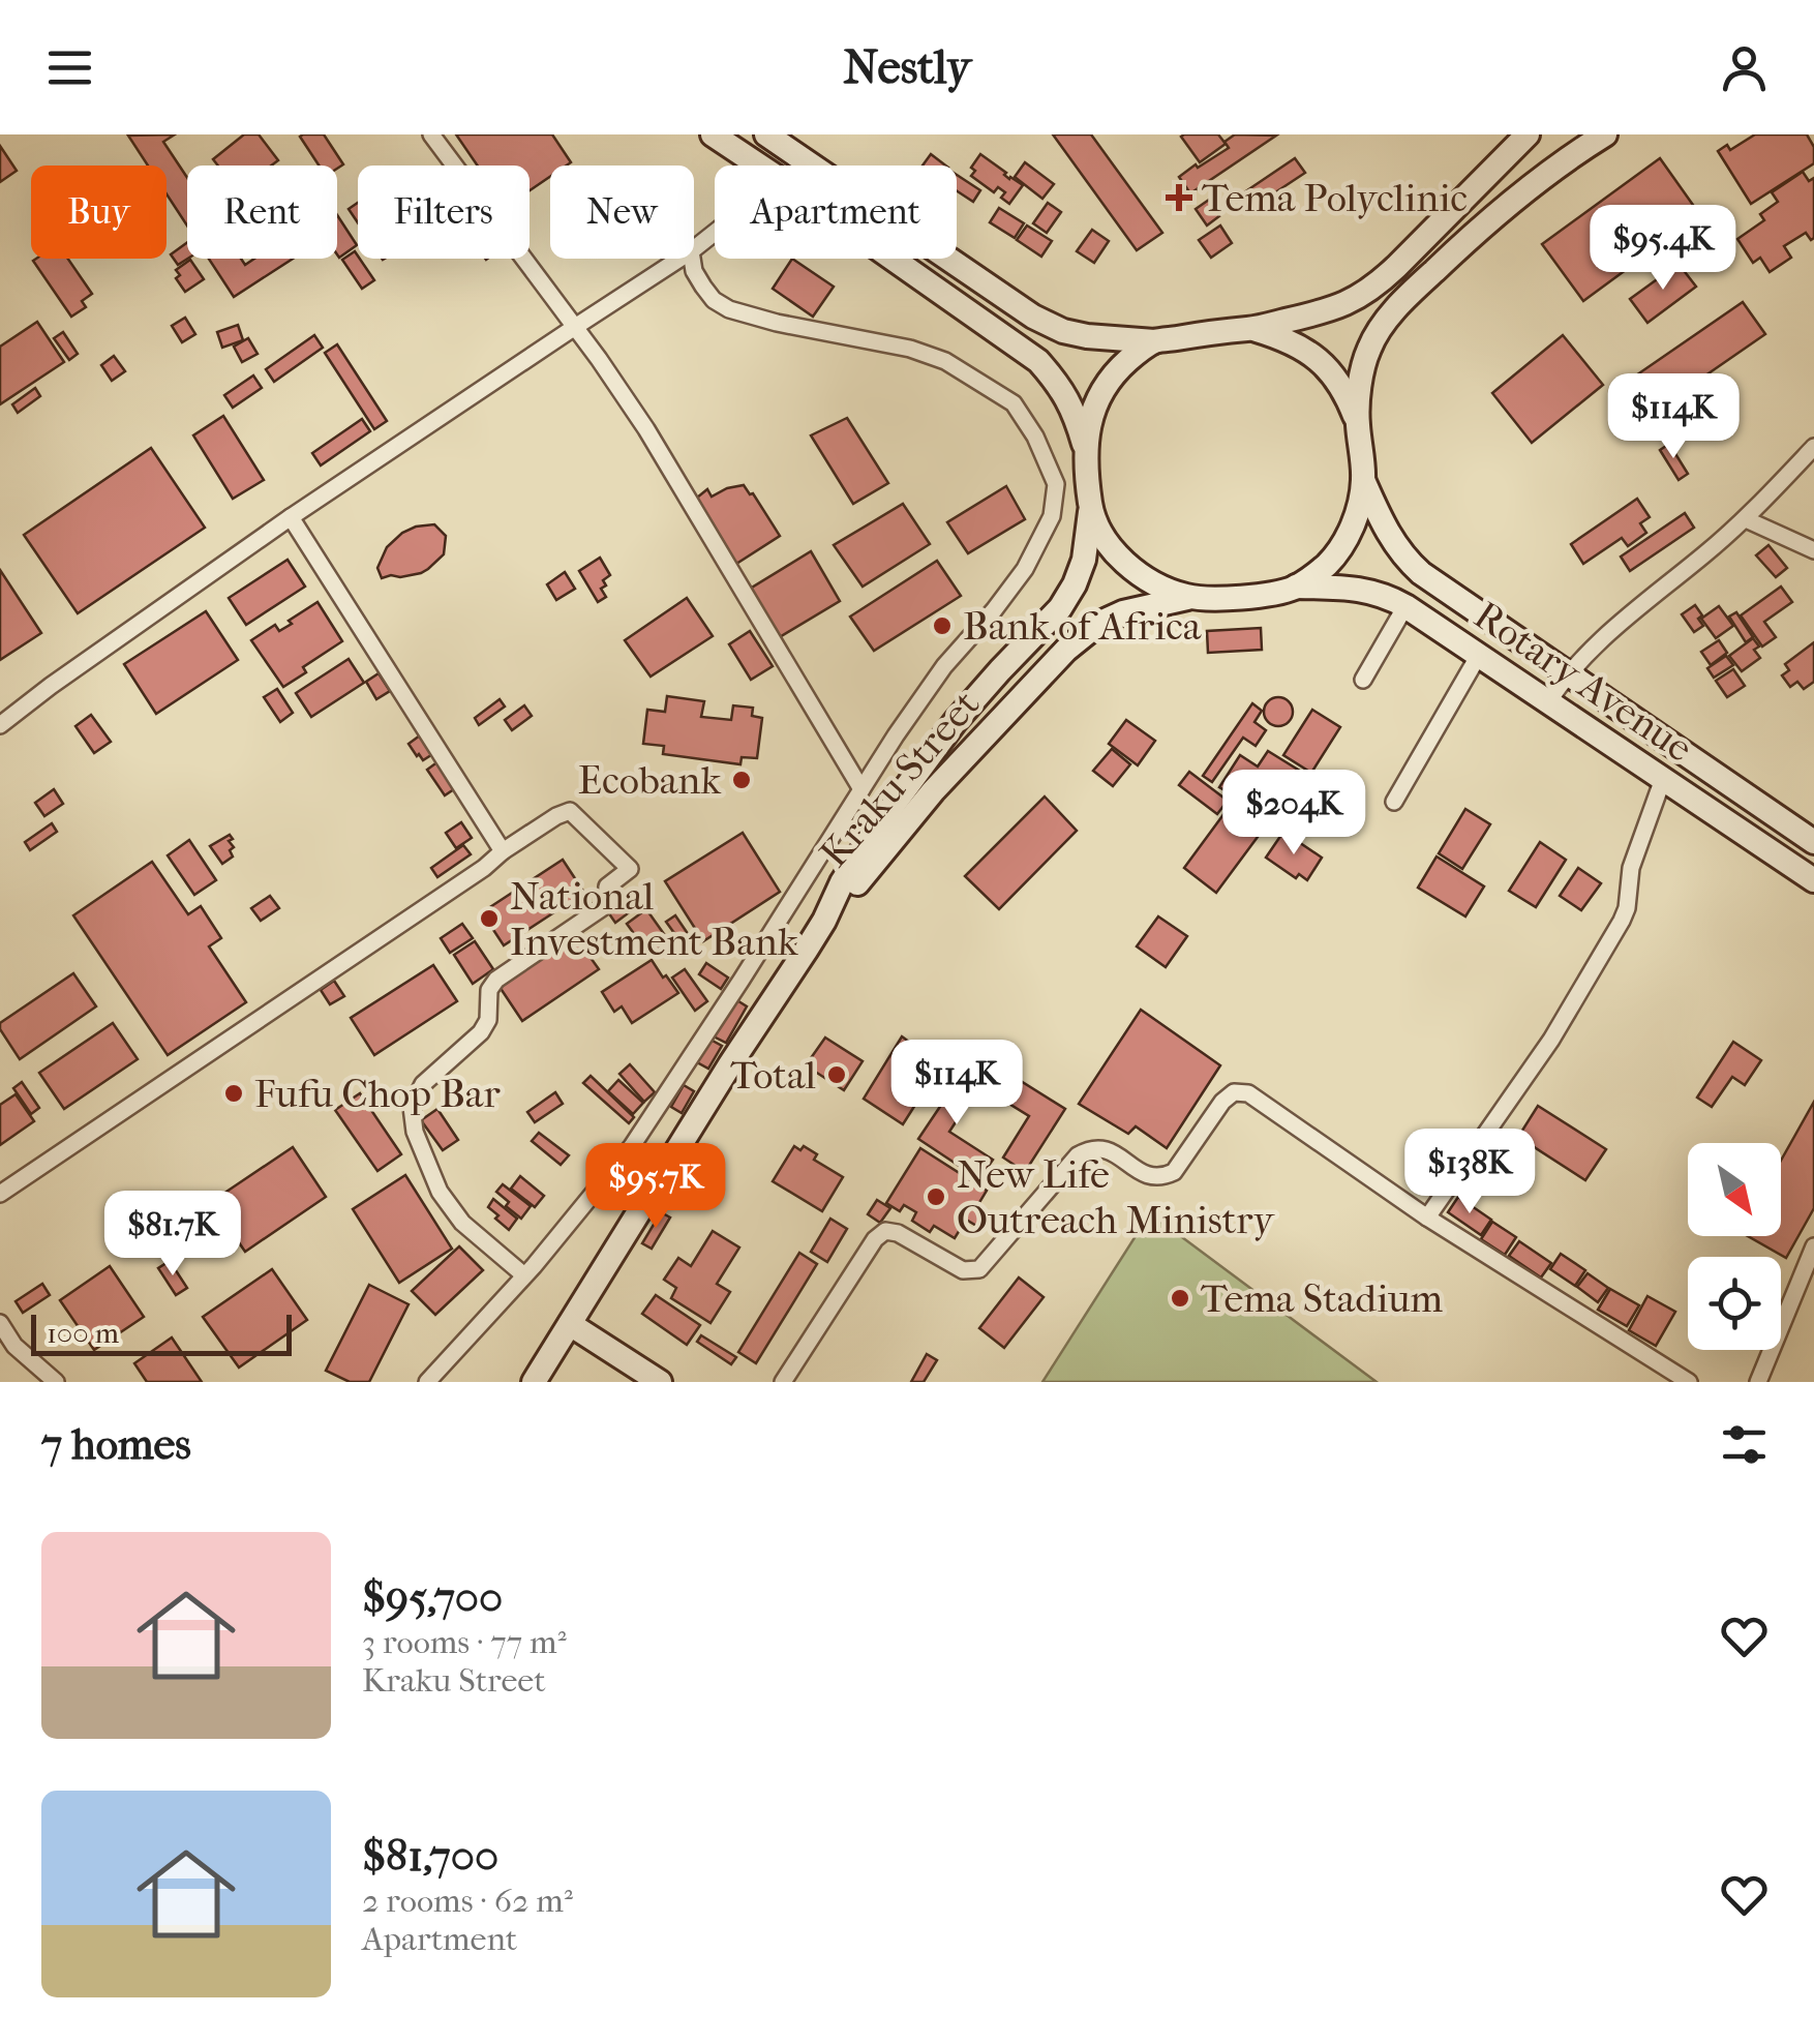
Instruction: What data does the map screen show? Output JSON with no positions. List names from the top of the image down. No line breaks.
{"streets":{"main road":["Rotary Avenue","Kraku Street"]},"crossings":[["Rotary Avenue","Kraku Street"]],"places":{"health":["Tema Polyclinic"],"other":["Bank of Africa","Ecobank","National Investment Bank","Total","Fufu Chop Bar","New Life Outreach Ministry","Tema Stadium"]},"scale_bar":"100 m","north":"bottom right","page":{"header":"Nestly","chip":["Buy","Rent","Filters","New","Apartment"],"price":["$95.4K","$114K","$204K","$114K","$138K","$95.7K","$81.7K"],"scale":"100 m","heading":"7 homes","list":[{"name":"$95,700","note":"3 rooms · 77 m² · Kraku Street"},{"name":"$81,700","note":"2 rooms · 62 m² · Apartment"}]}}
